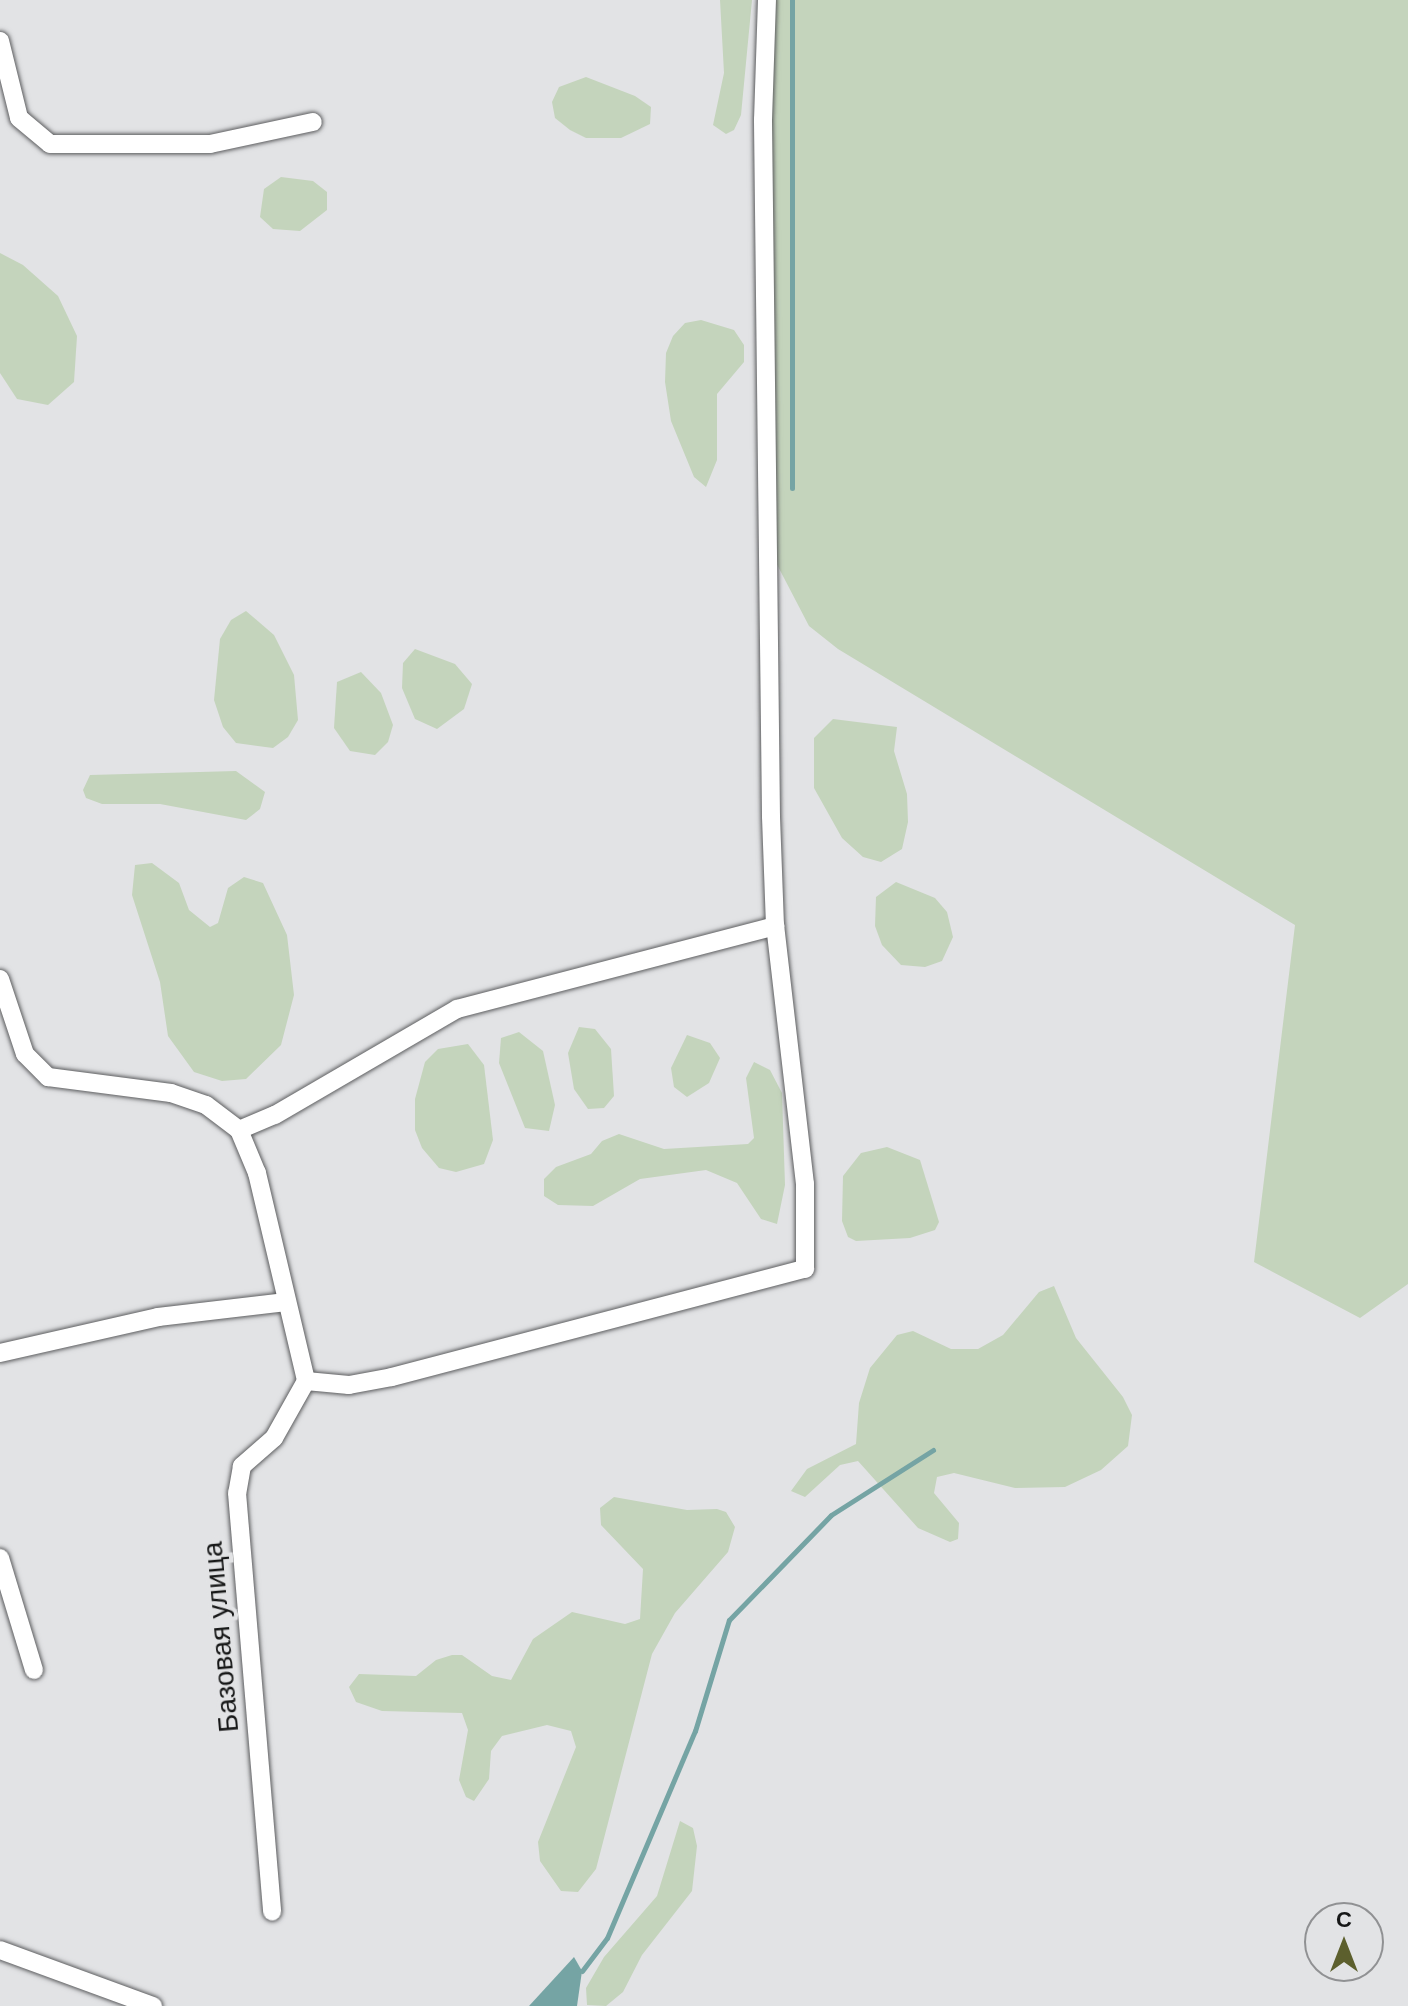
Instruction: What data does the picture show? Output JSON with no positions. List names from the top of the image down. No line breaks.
{"streets":{"street":["Базовая улица"]},"north":"top"}
